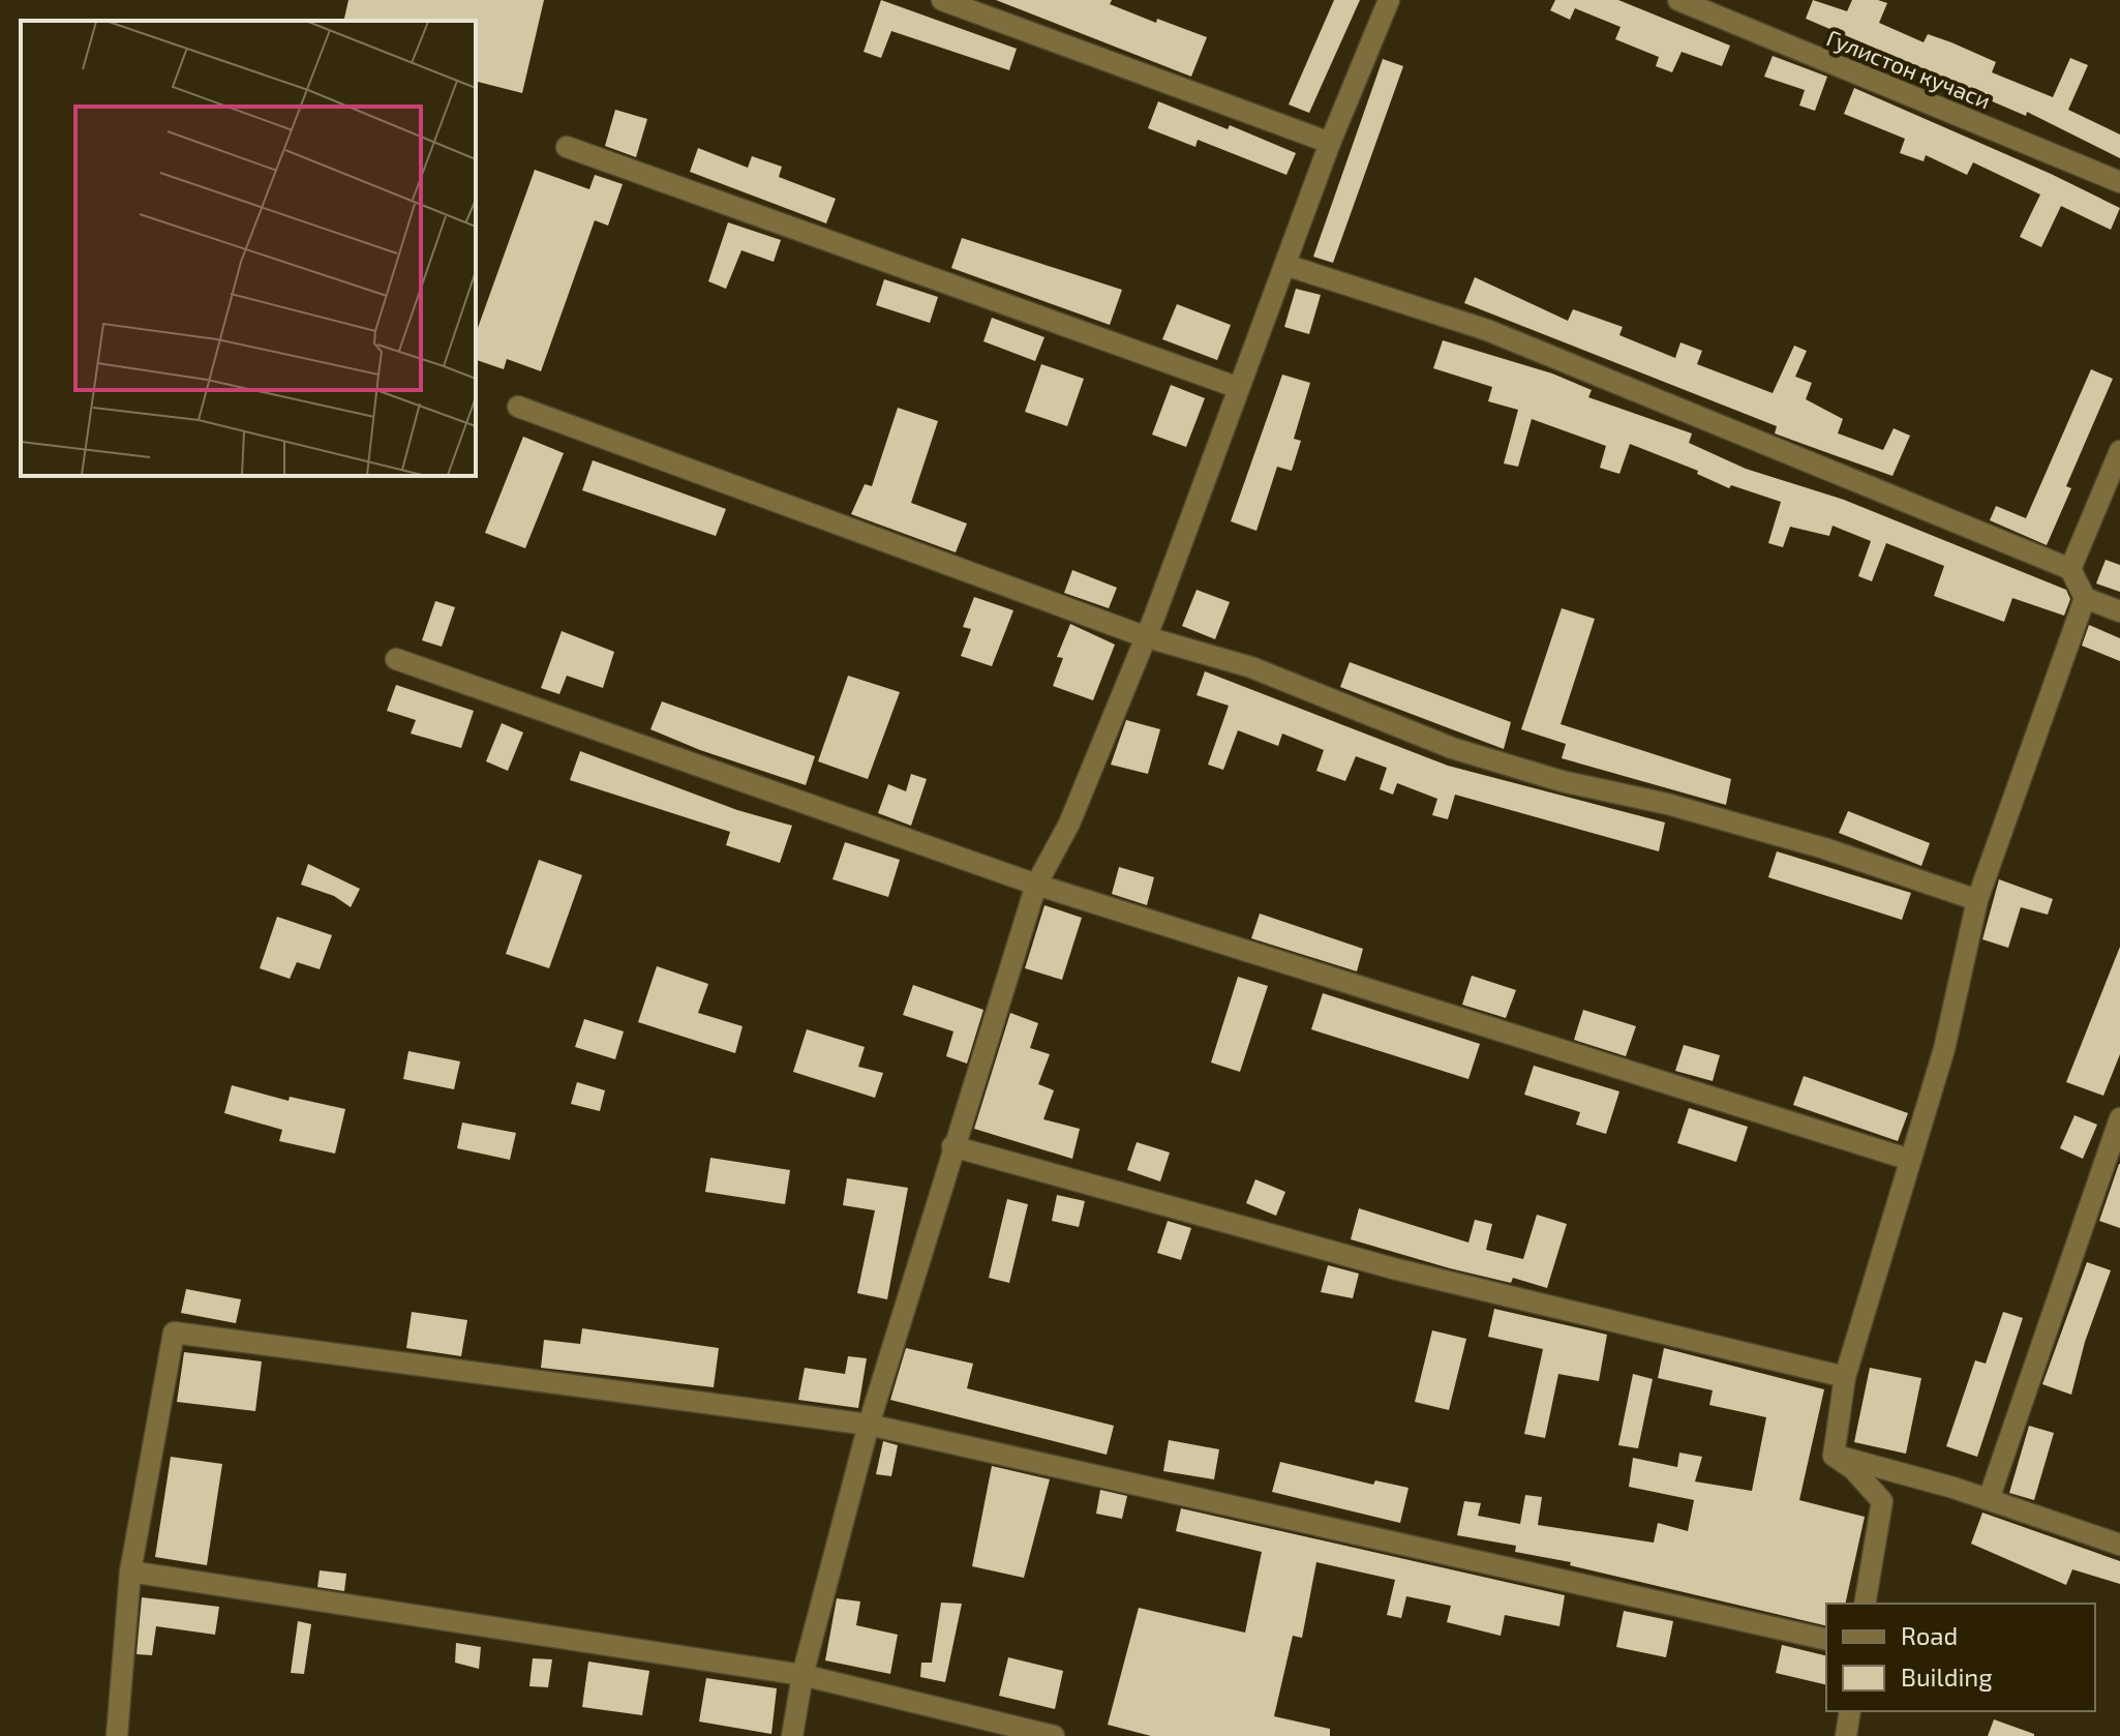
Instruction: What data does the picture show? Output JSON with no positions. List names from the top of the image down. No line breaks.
{"streets":{"street":["Гулистон кучаси"]},"legend":["Road","Building"]}
